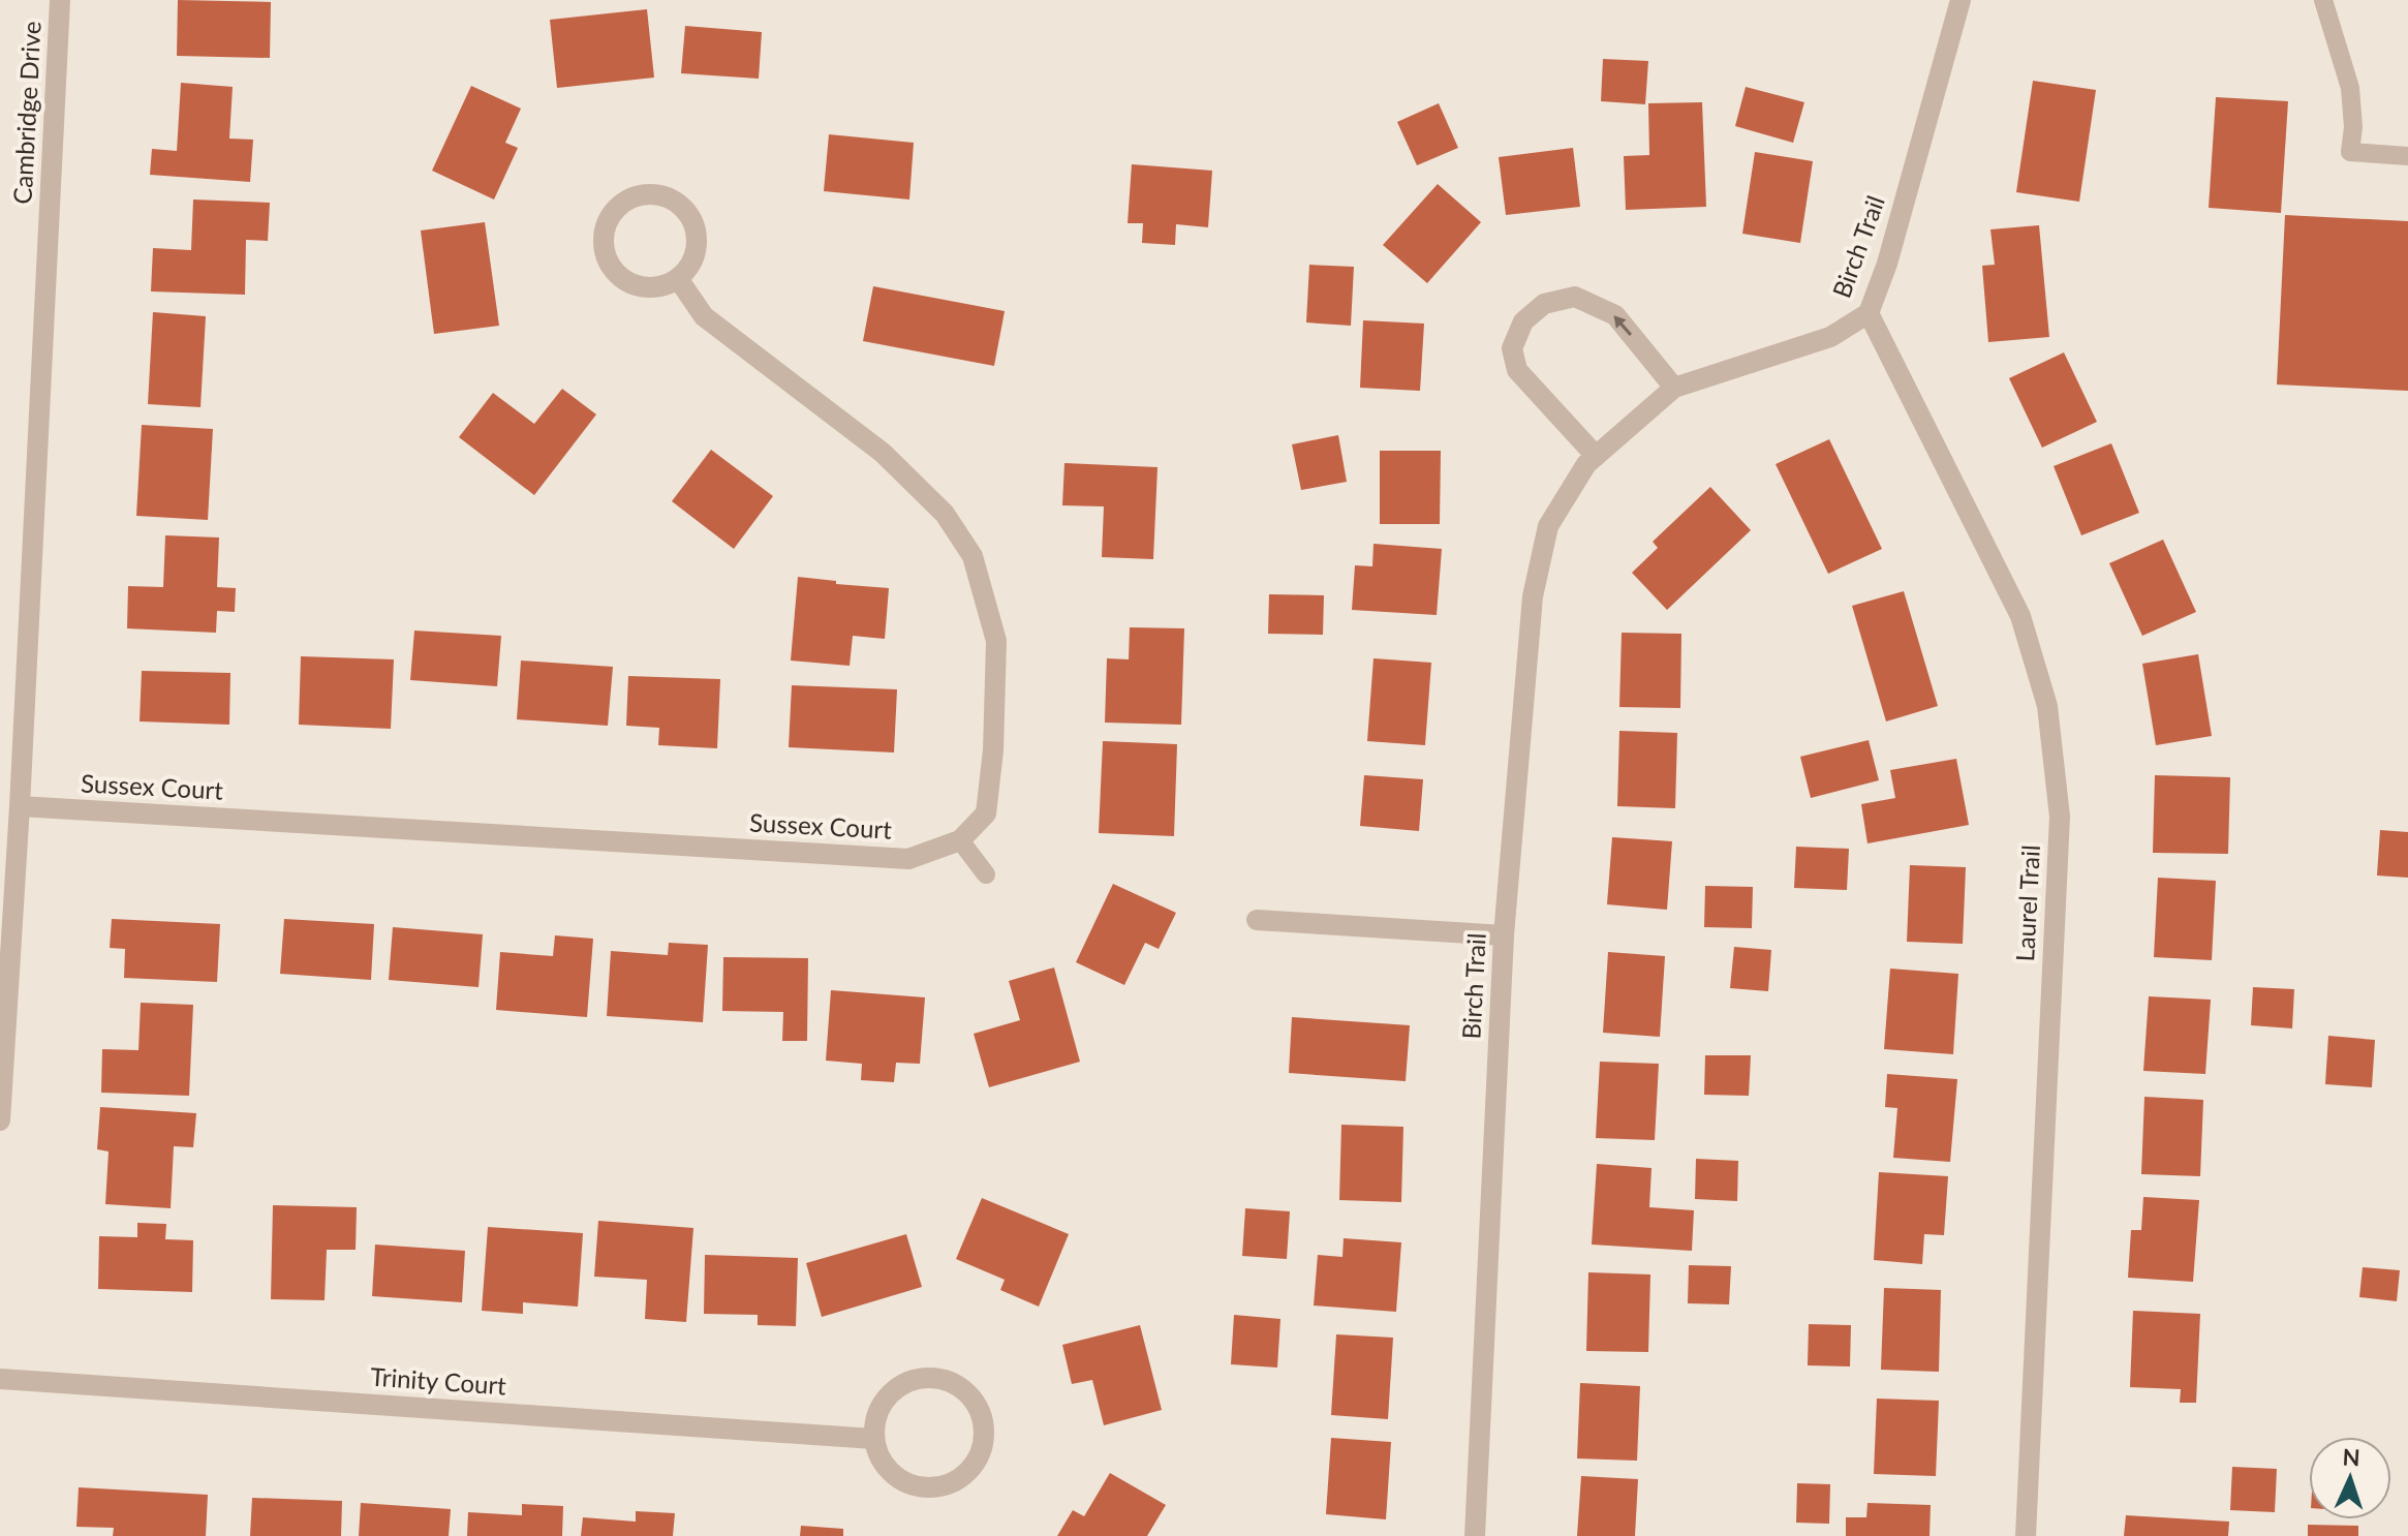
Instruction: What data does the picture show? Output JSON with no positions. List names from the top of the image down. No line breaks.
{"streets":{"street":["Cambridge Drive","Birch Trail","Sussex Court","Laurel Trail","Trinity Court"]},"crossings":[["Cambridge Drive","Sussex Court"],["Birch Trail","Laurel Trail"]],"north":"top"}
